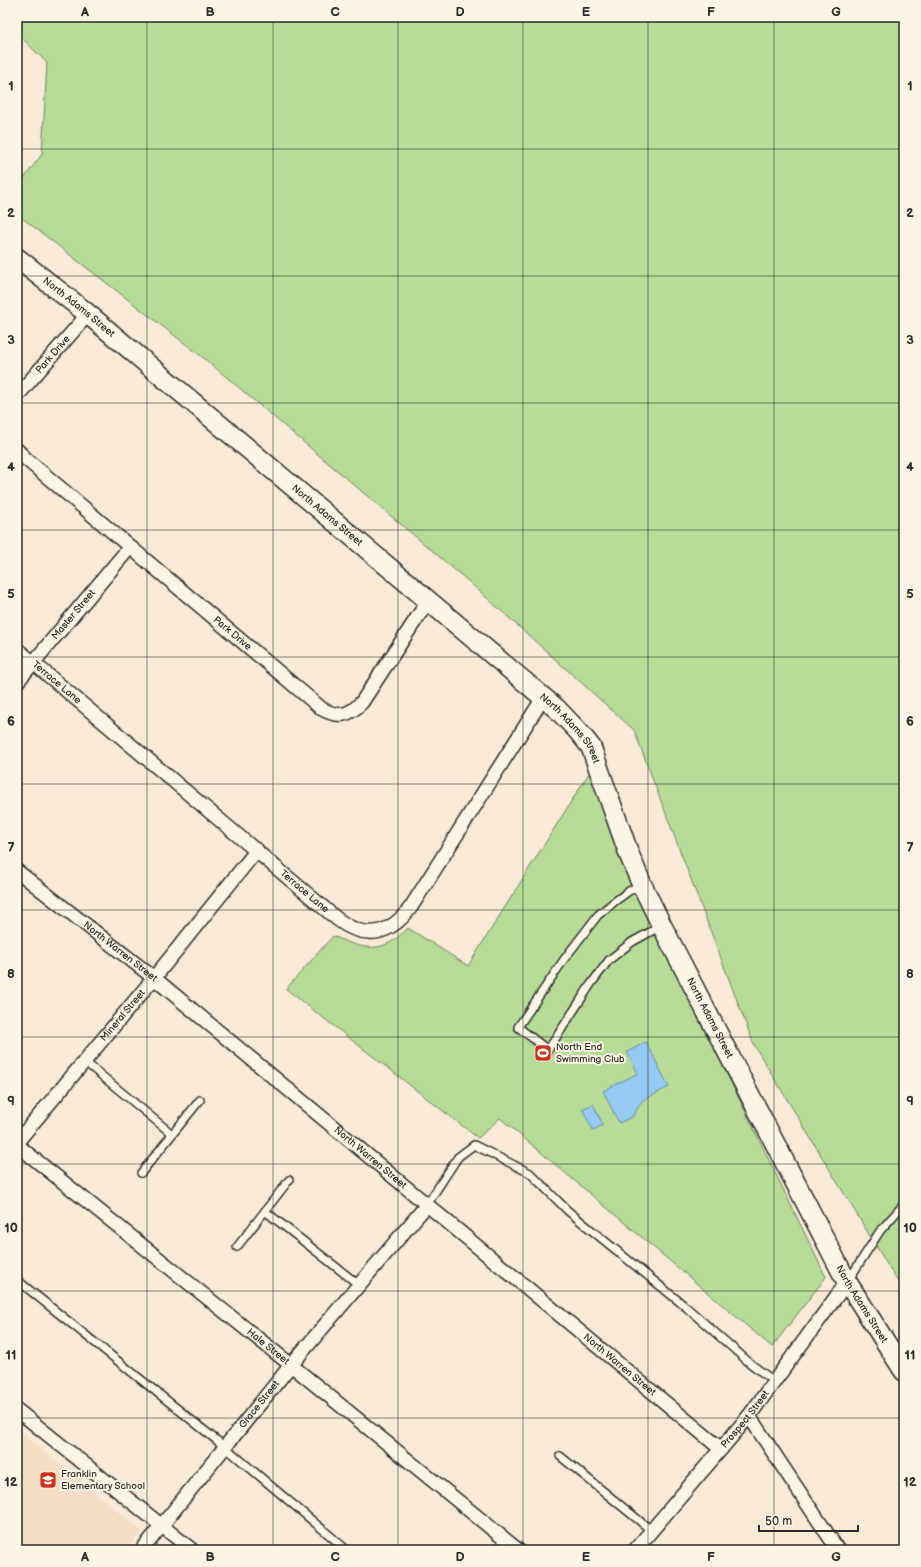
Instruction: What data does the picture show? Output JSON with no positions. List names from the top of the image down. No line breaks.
{"streets":{"street":["North Adams Street","Park Drive","Master Street","Terrace Lane","North Warren Street","Mineral Street","Hale Street","Grace Street","Prospect Street"]},"crossings":[["North Adams Street","Park Drive"],["North Adams Street","Terrace Lane"],["North Adams Street","Prospect Street"],["Park Drive","Master Street"],["Master Street","Terrace Lane"],["Terrace Lane","Mineral Street"],["North Warren Street","Mineral Street"],["North Warren Street","Grace Street"],["North Warren Street","Prospect Street"],["Hale Street","Grace Street"]],"places":{"sports":["North End Swimming Club"],"school or university":["Franklin Elementary School"]},"scale_bar":"50 m","grid":{"columns":["A","B","C","D","E","F","G"],"rows":["1","2","3","4","5","6","7","8","9","10","11","12"]}}
